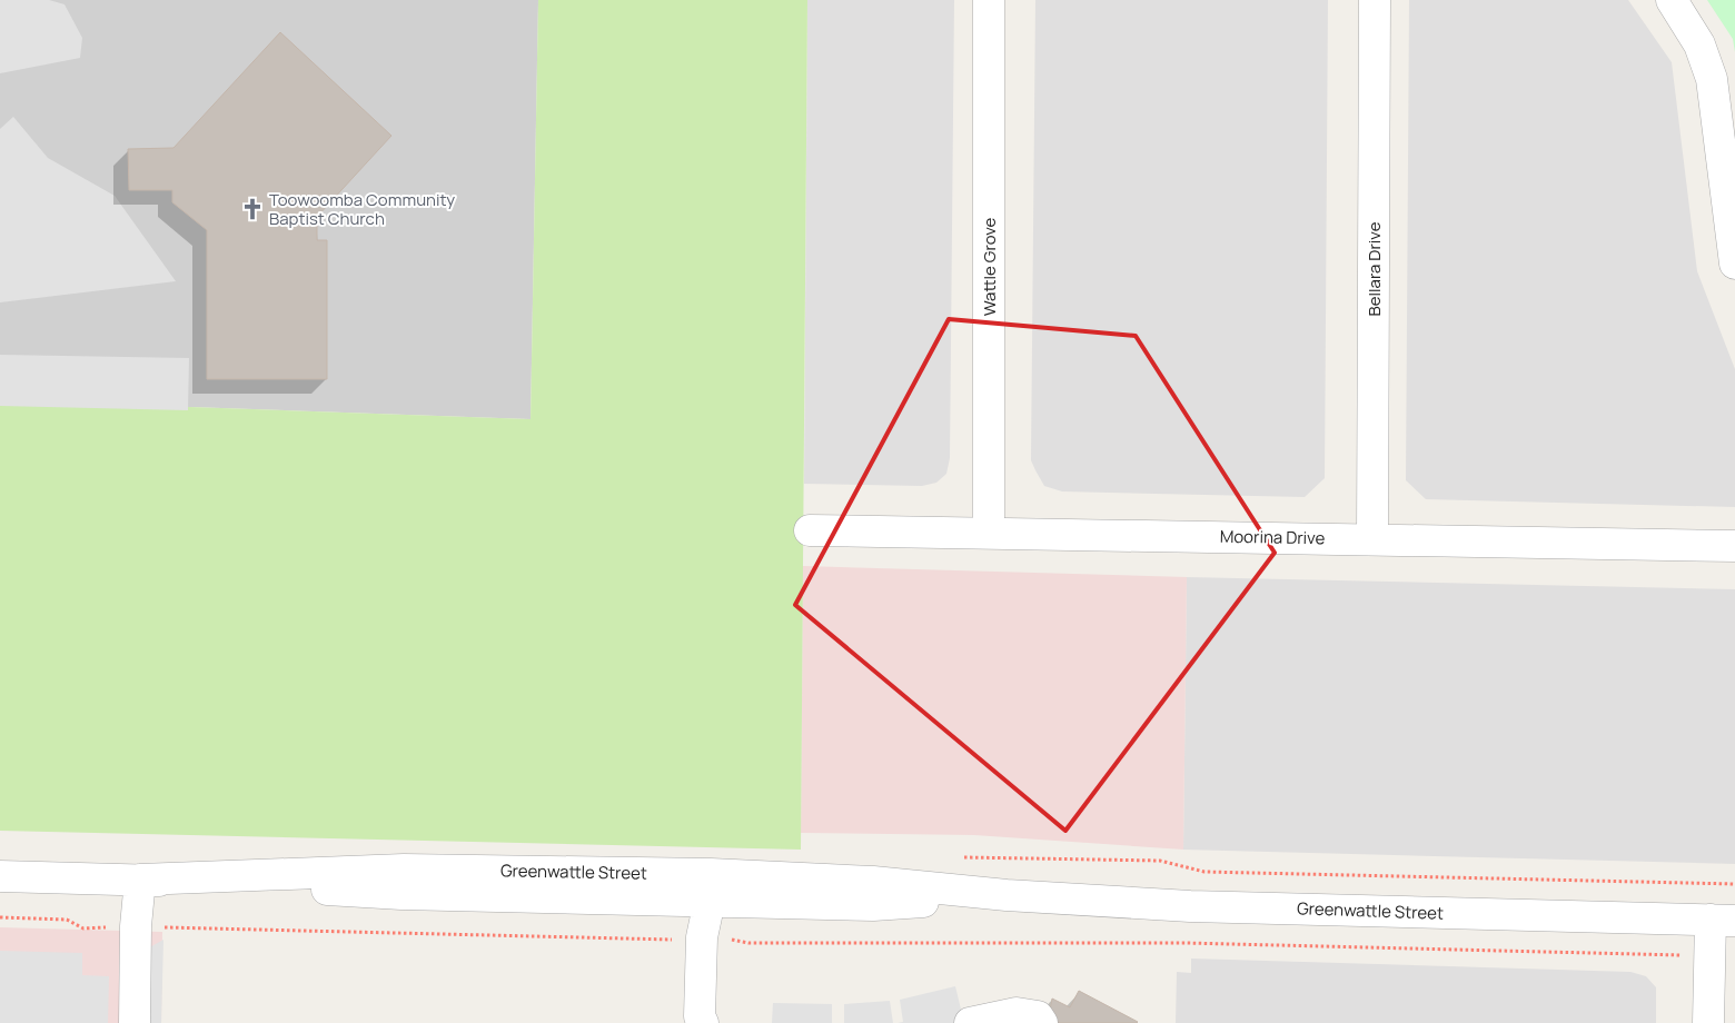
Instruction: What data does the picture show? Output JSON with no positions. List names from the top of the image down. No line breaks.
{"streets":{"street":["Wattle Grove","Bellara Drive","Moorina Drive","Greenwattle Street"]},"crossings":[["Wattle Grove","Moorina Drive"],["Bellara Drive","Moorina Drive"]],"places":{"church":["Toowoomba Community Baptist Church"]}}
